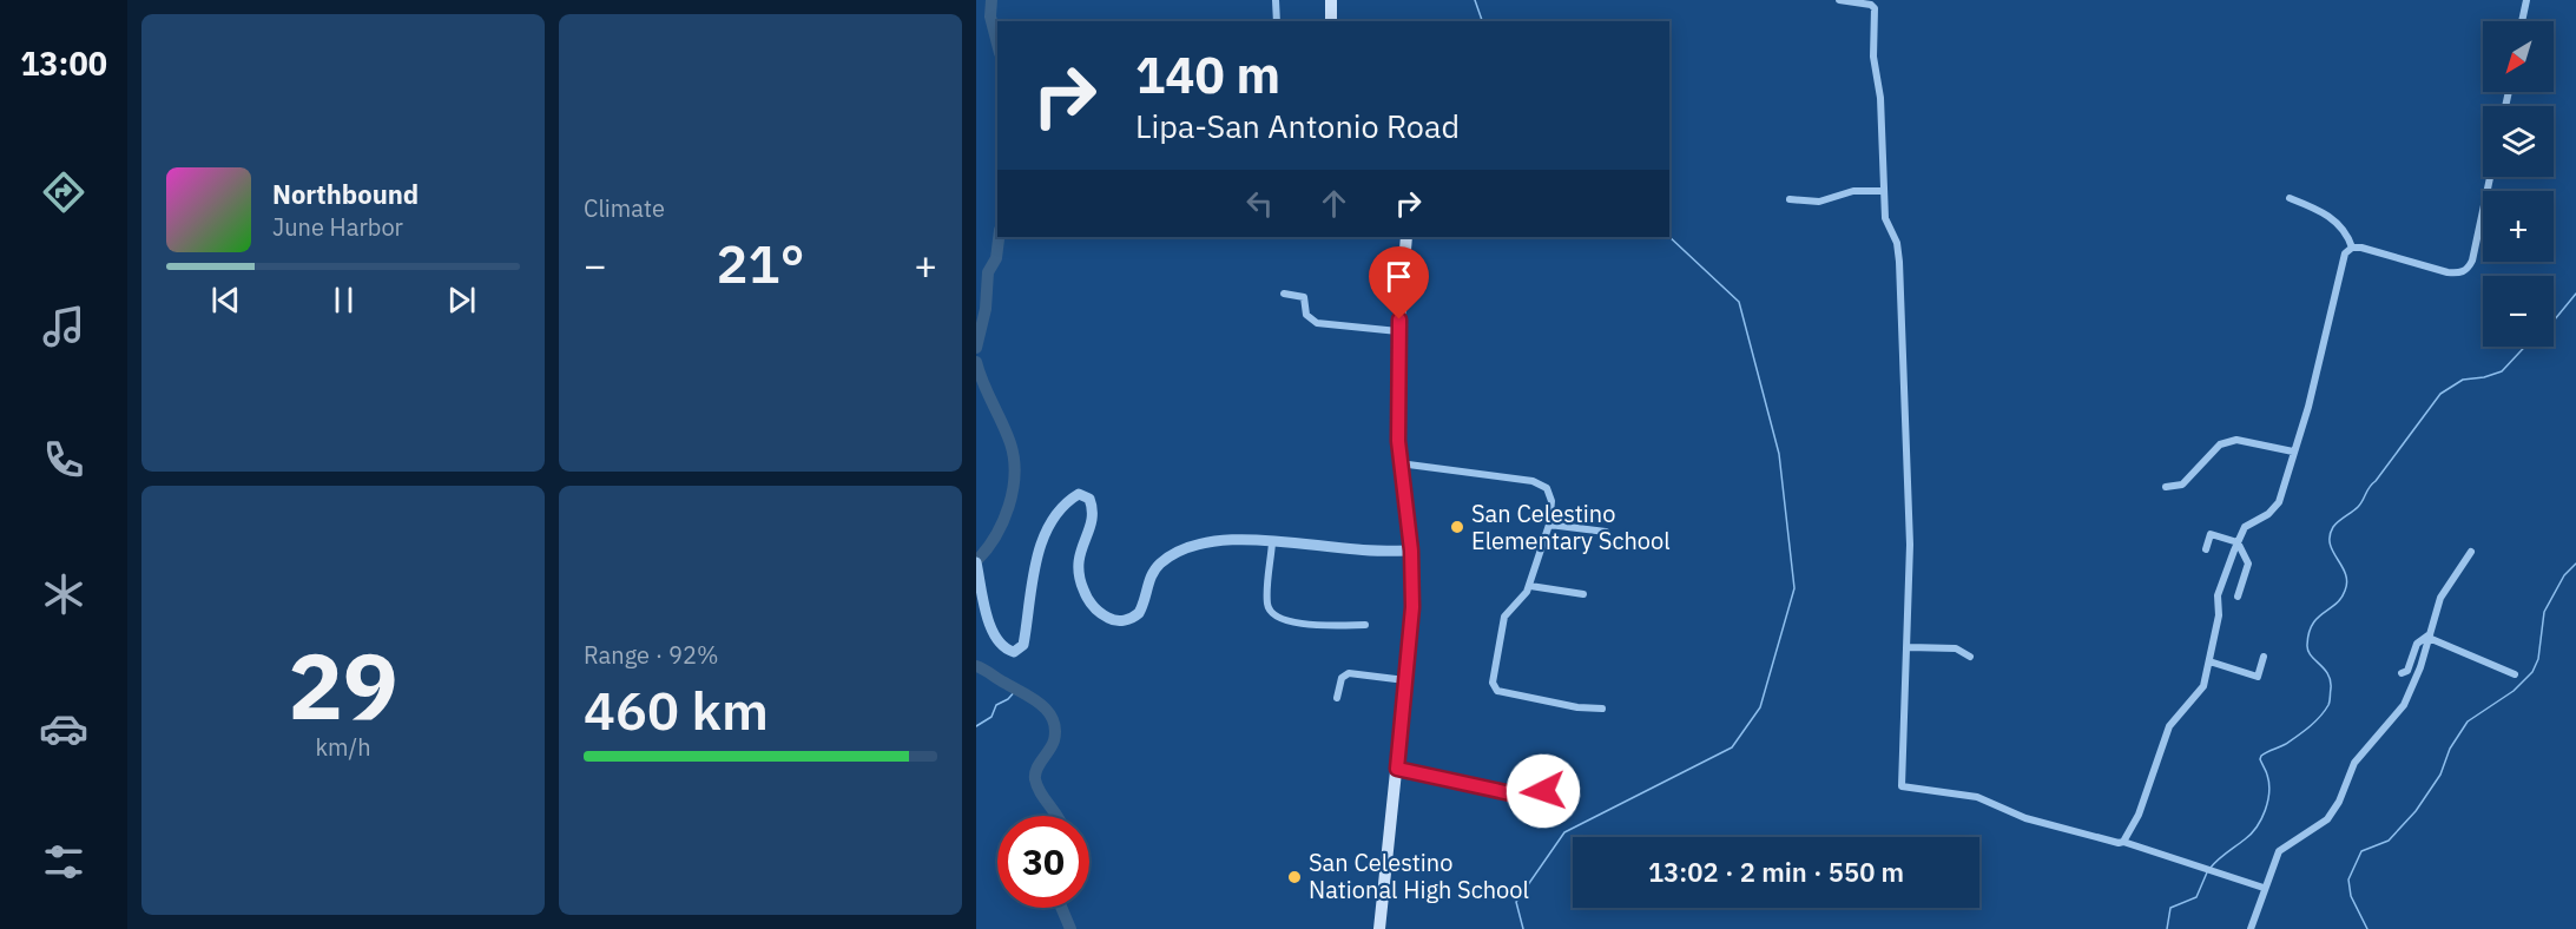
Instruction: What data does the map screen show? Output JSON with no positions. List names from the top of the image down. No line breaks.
{"places":["San Celestino Elementary School","San Celestino National High School"],"north":"bottom left","page":{"tabs":"13:00","tile":["Climate",["29","km/h"],["Range · 92%","460 km"]],"map_buttons":["+","−"],"turn":["140 m","Lipa-San Antonio Road"],"song":["Northbound","June Harbor"],"heat":["−","21°","+"],"limit":"30","trip":"13:02 · 2 min · 550 m"}}
